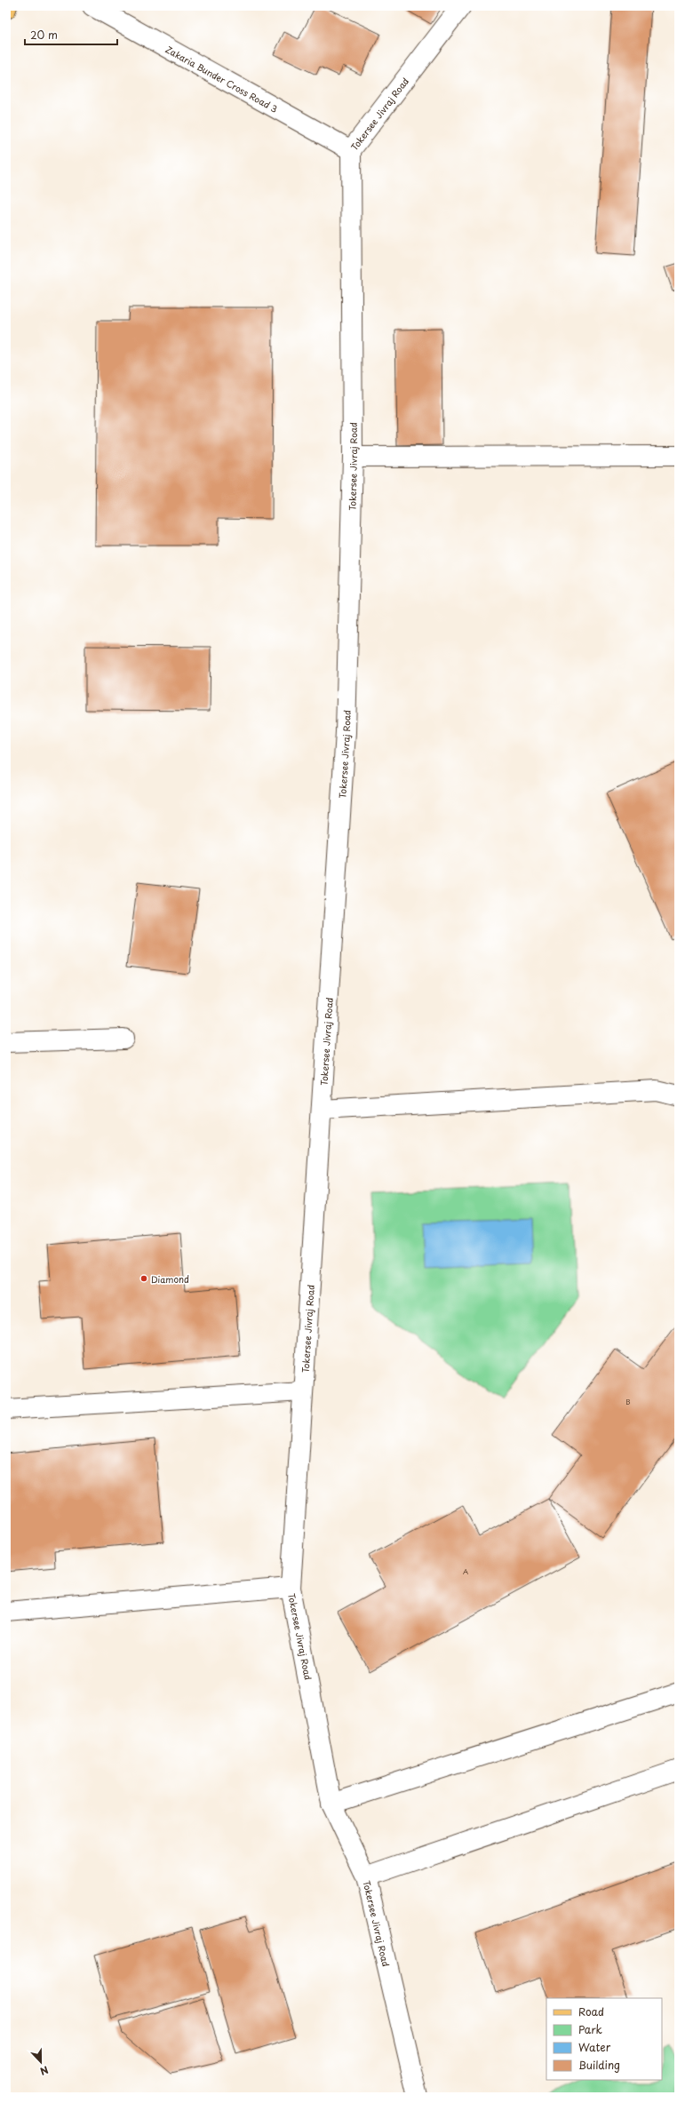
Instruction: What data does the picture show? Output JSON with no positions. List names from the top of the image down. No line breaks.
{"streets":{"street":["Zakaria Bunder Cross Road 3","Tokersee Jivraj Road"]},"crossings":[["Zakaria Bunder Cross Road 3","Tokersee Jivraj Road"]],"places":["Diamond"],"house_numbers":["B","A"],"legend":["Road","Park","Water","Building"],"scale_bar":"20 m","north":"bottom"}
